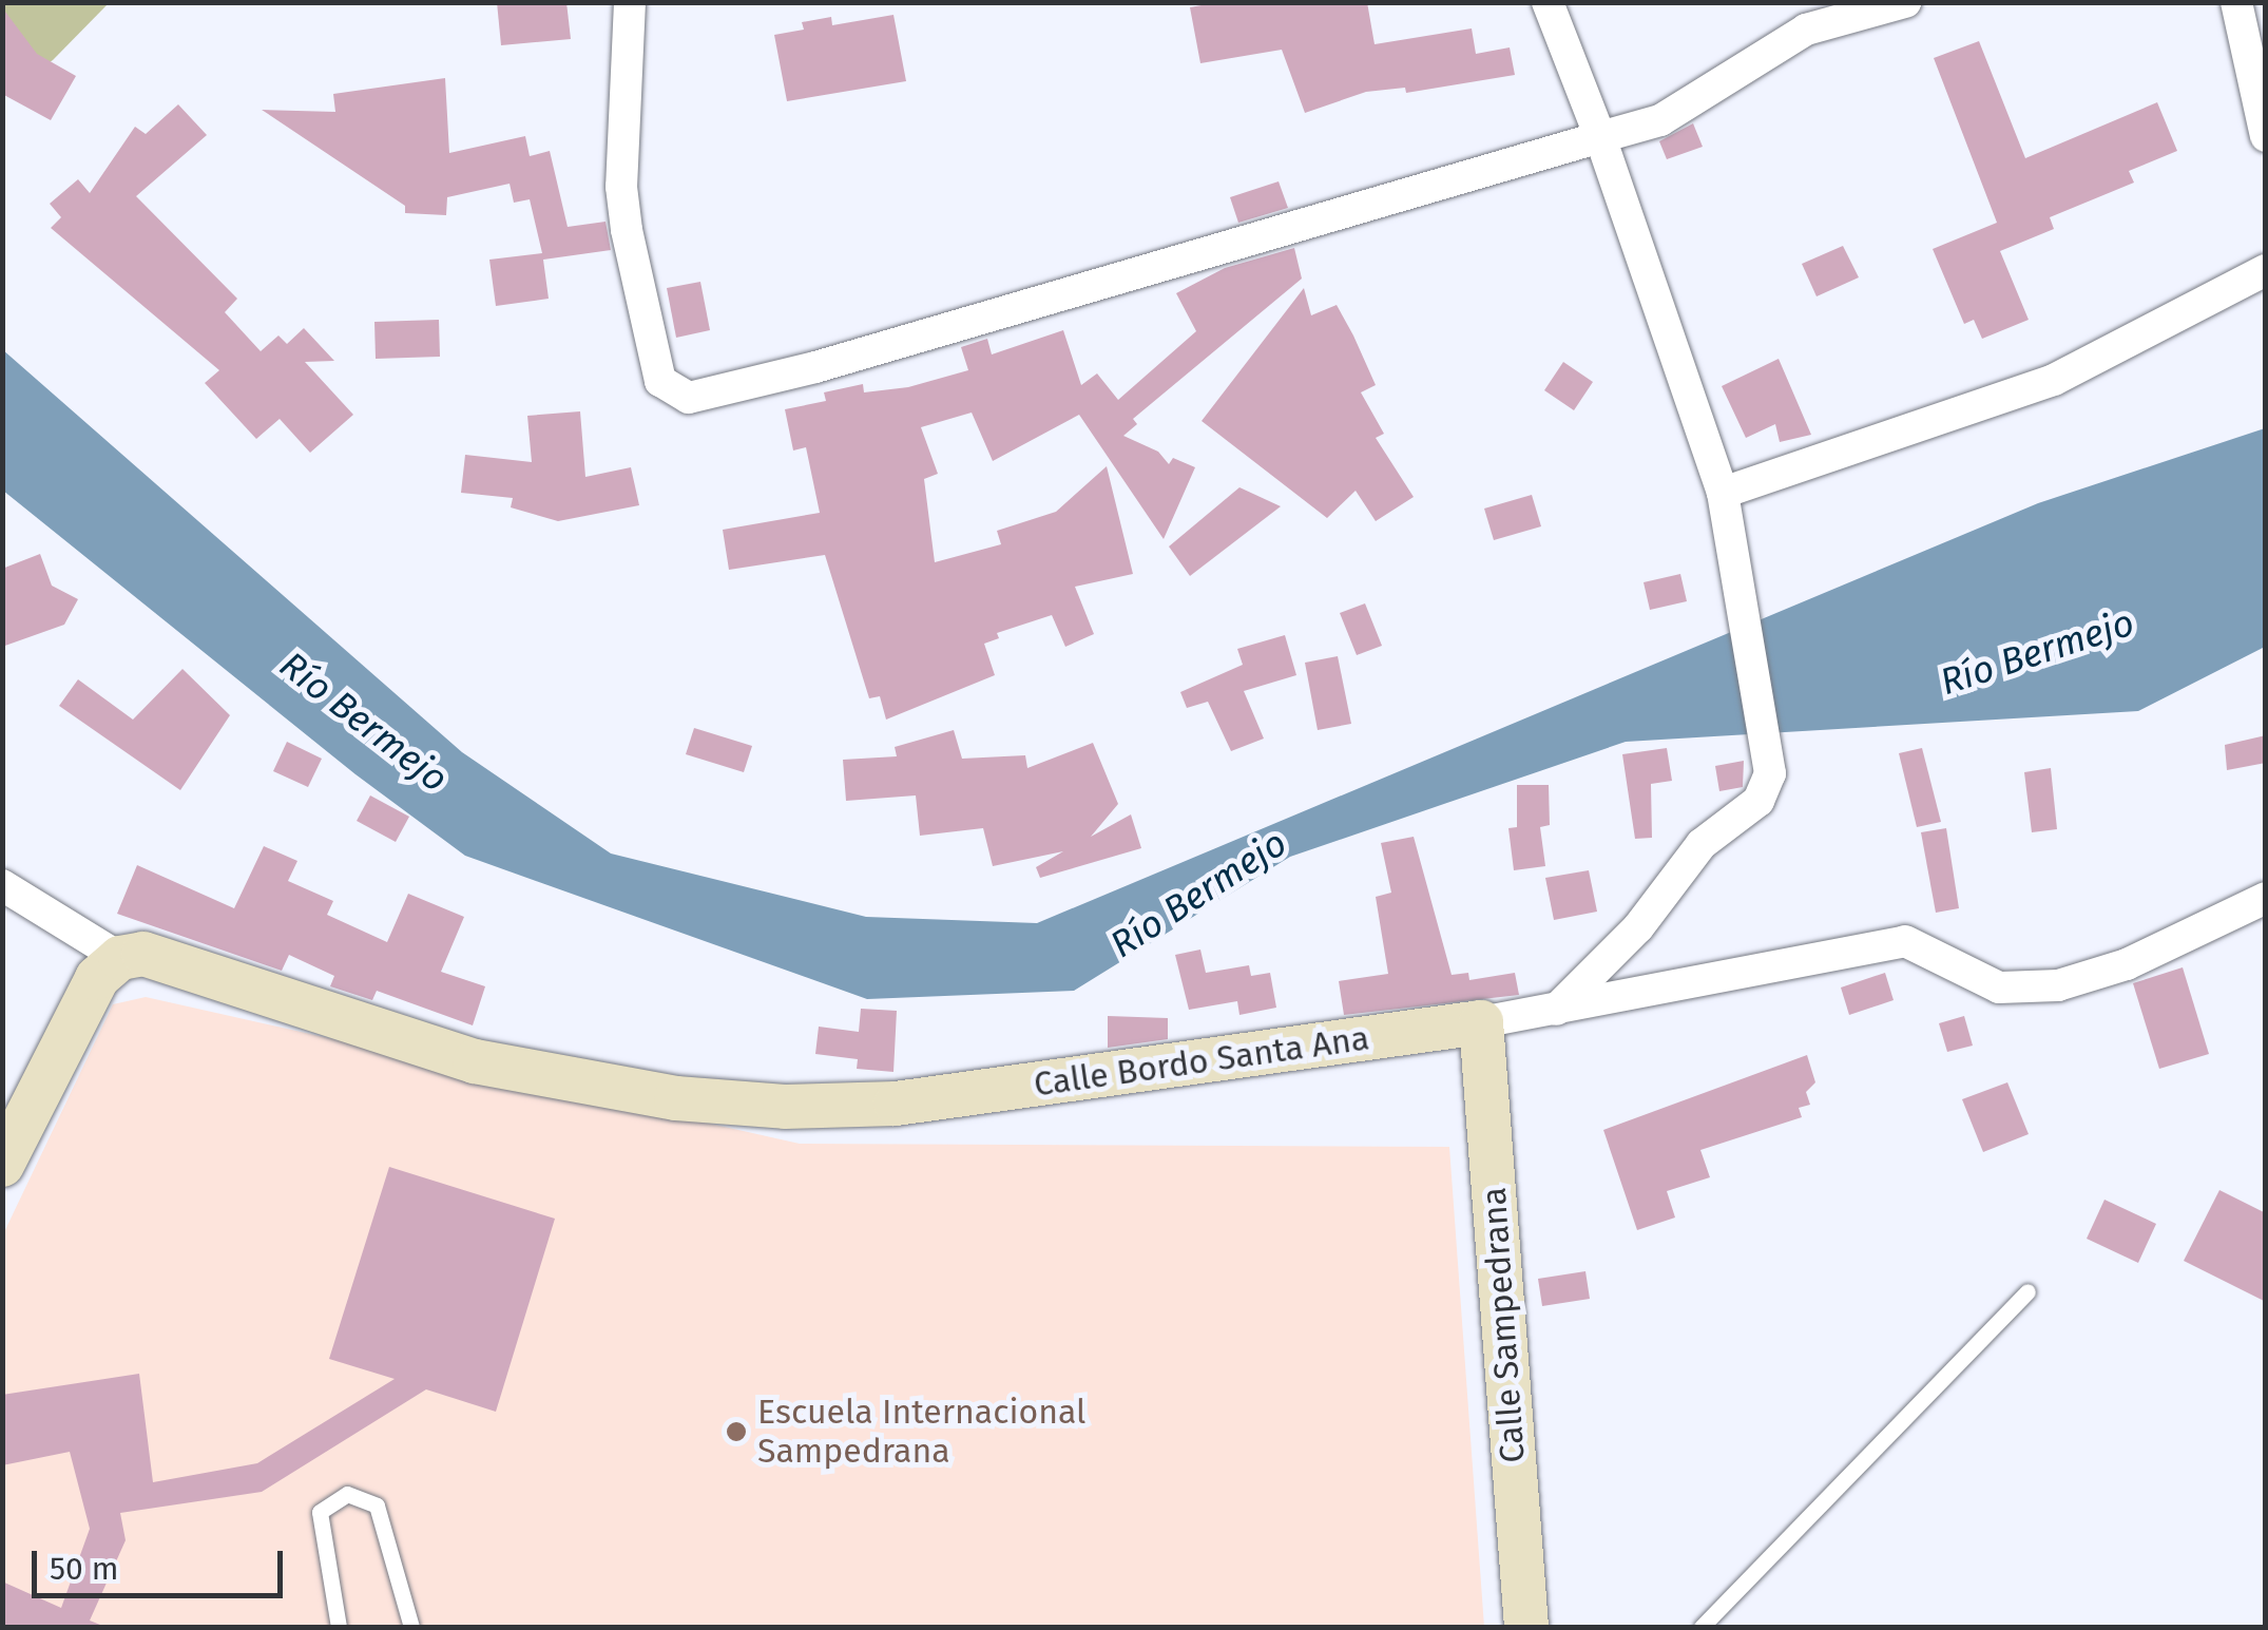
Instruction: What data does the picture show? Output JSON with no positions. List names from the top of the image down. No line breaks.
{"streets":{"street":["Calle Bordo Santa Ana","Calle Sampedrana"]},"crossings":[["Calle Bordo Santa Ana","Calle Sampedrana"]],"water":["Río Bermejo"],"places":["Escuela Internacional Sampedrana"],"scale_bar":"50 m"}
